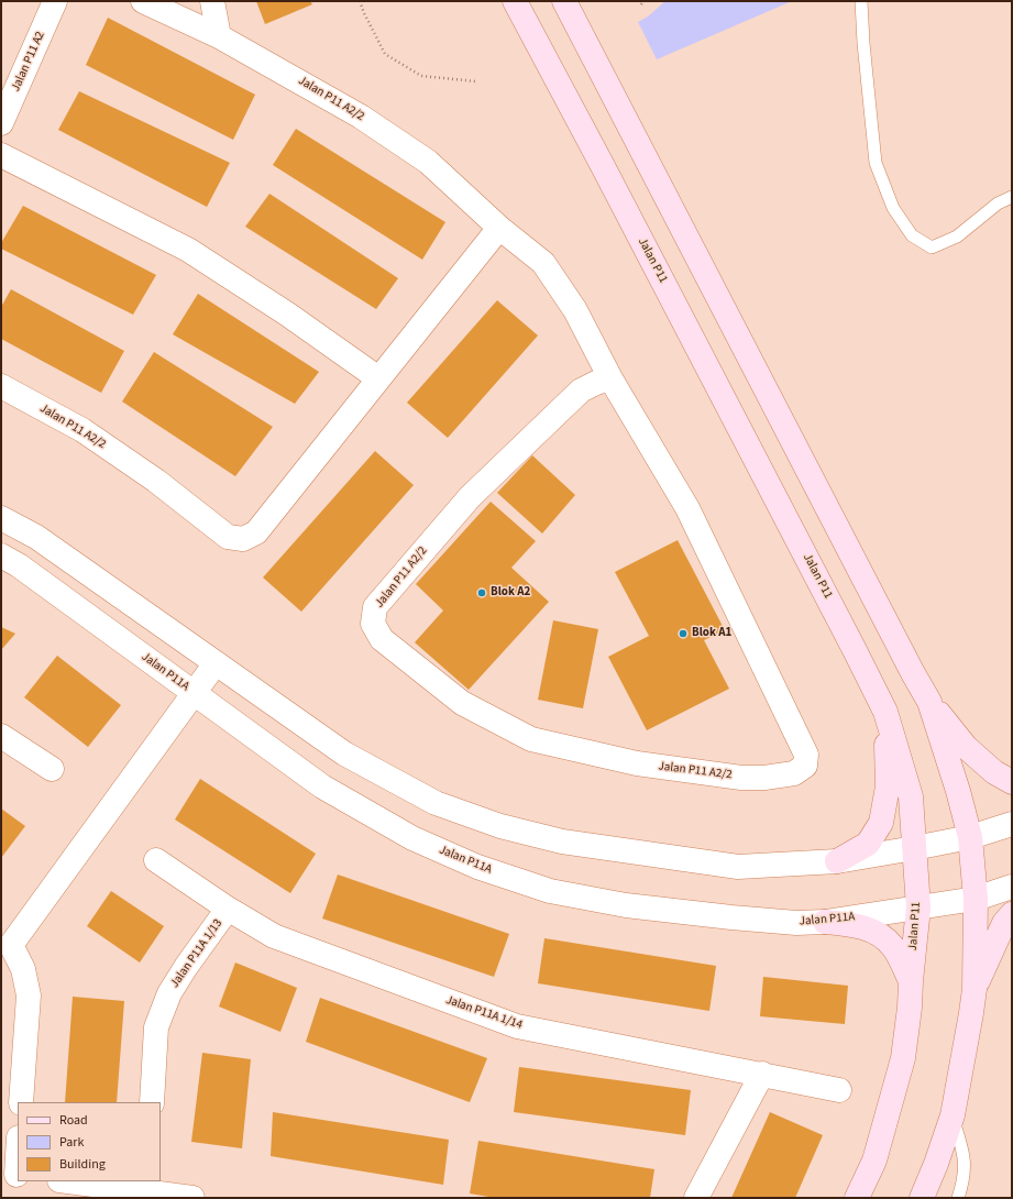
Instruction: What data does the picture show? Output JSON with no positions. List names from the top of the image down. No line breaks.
{"streets":{"main road":["Jalan P11"],"street":["Jalan P11 A2","Jalan P11 A2/2","Jalan P11A","Jalan P11A 1/13","Jalan P11A 1/14"]},"crossings":[["Jalan P11","Jalan P11A"],["Jalan P11A 1/13","Jalan P11A 1/14"]],"places":["Blok A2","Blok A1"],"legend":["Road","Park","Building"]}
